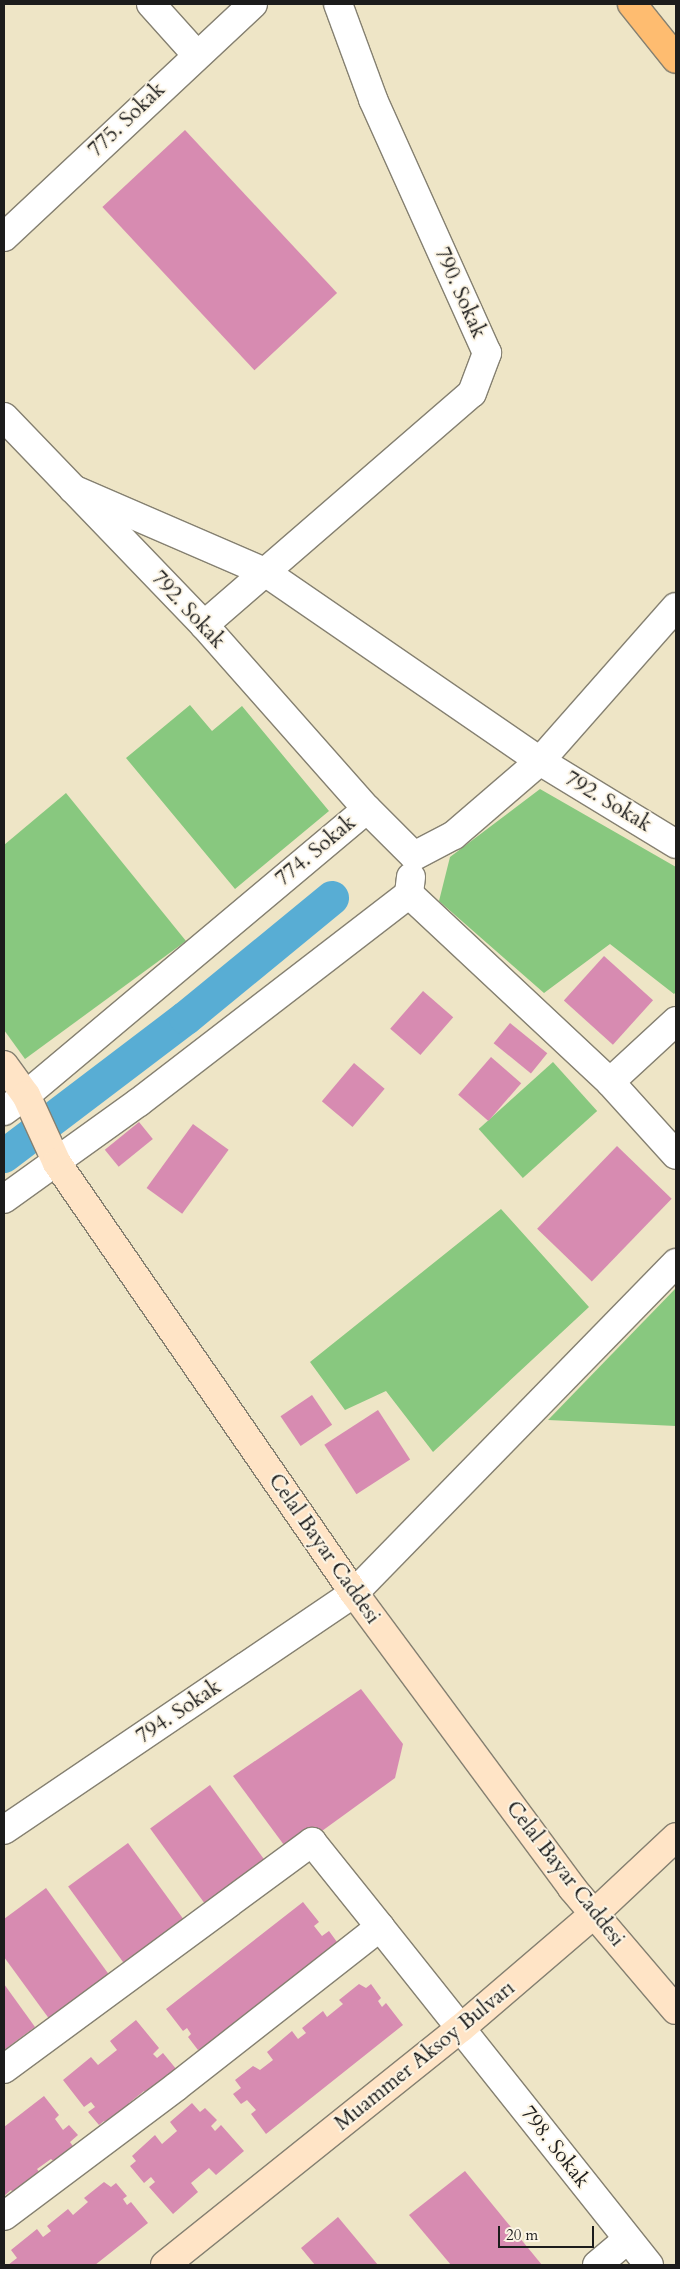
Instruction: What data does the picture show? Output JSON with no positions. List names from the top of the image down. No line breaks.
{"streets":{"street":["775. Sokak","790. Sokak","792. Sokak","774. Sokak","Celal Bayar Caddesi","794. Sokak","Muammer Aksoy Bulvarı","798. Sokak"]},"crossings":[["790. Sokak","792. Sokak"],["792. Sokak","774. Sokak"],["774. Sokak","Celal Bayar Caddesi"],["Celal Bayar Caddesi","794. Sokak"],["Celal Bayar Caddesi","Muammer Aksoy Bulvarı"],["Muammer Aksoy Bulvarı","798. Sokak"]],"scale_bar":"20 m"}
